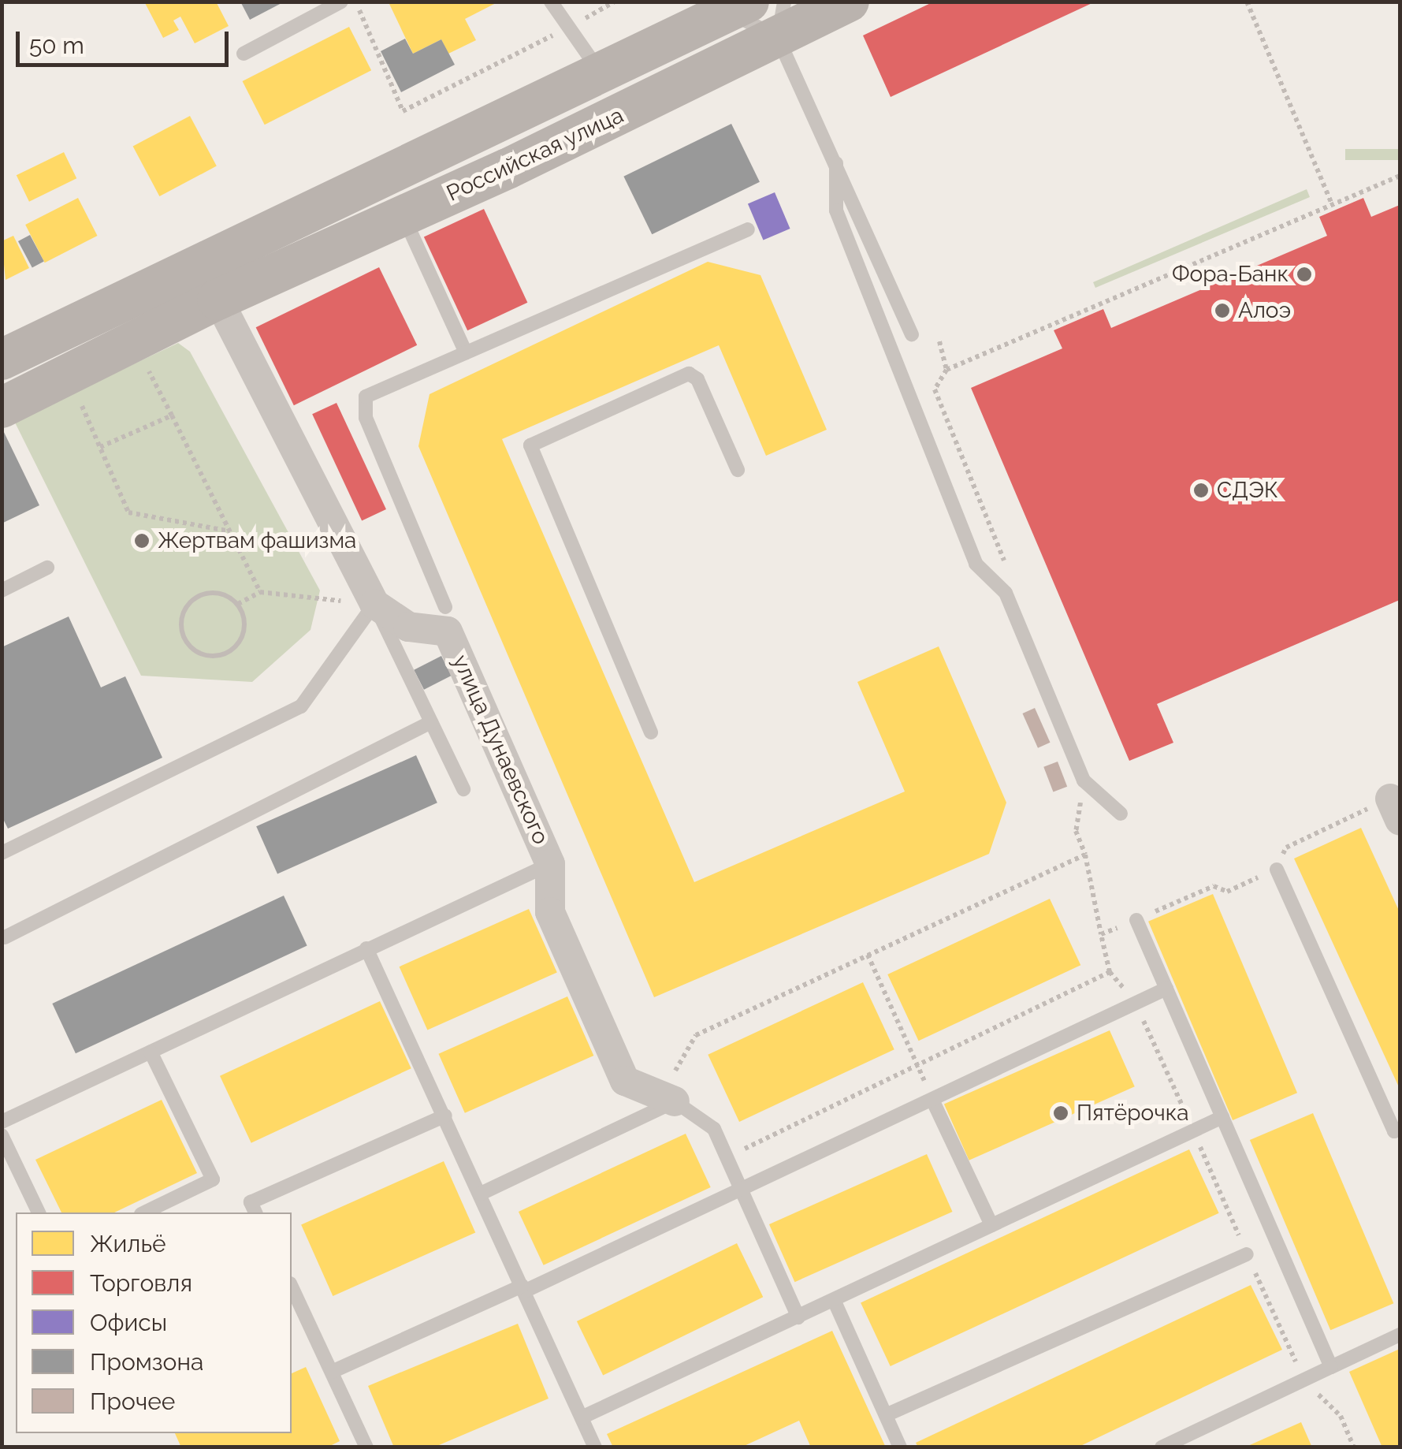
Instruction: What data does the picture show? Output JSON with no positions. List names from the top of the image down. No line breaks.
{"streets":{"main road":["Российская улица"],"street":["улица Дунаевского"]},"places":["Фора-Банк","Алоэ","СДЭК","Жертвам фашизма","Пятёрочка"],"legend":["Жильё","Торговля","Офисы","Промзона","Прочее"],"scale_bar":"50 m"}
